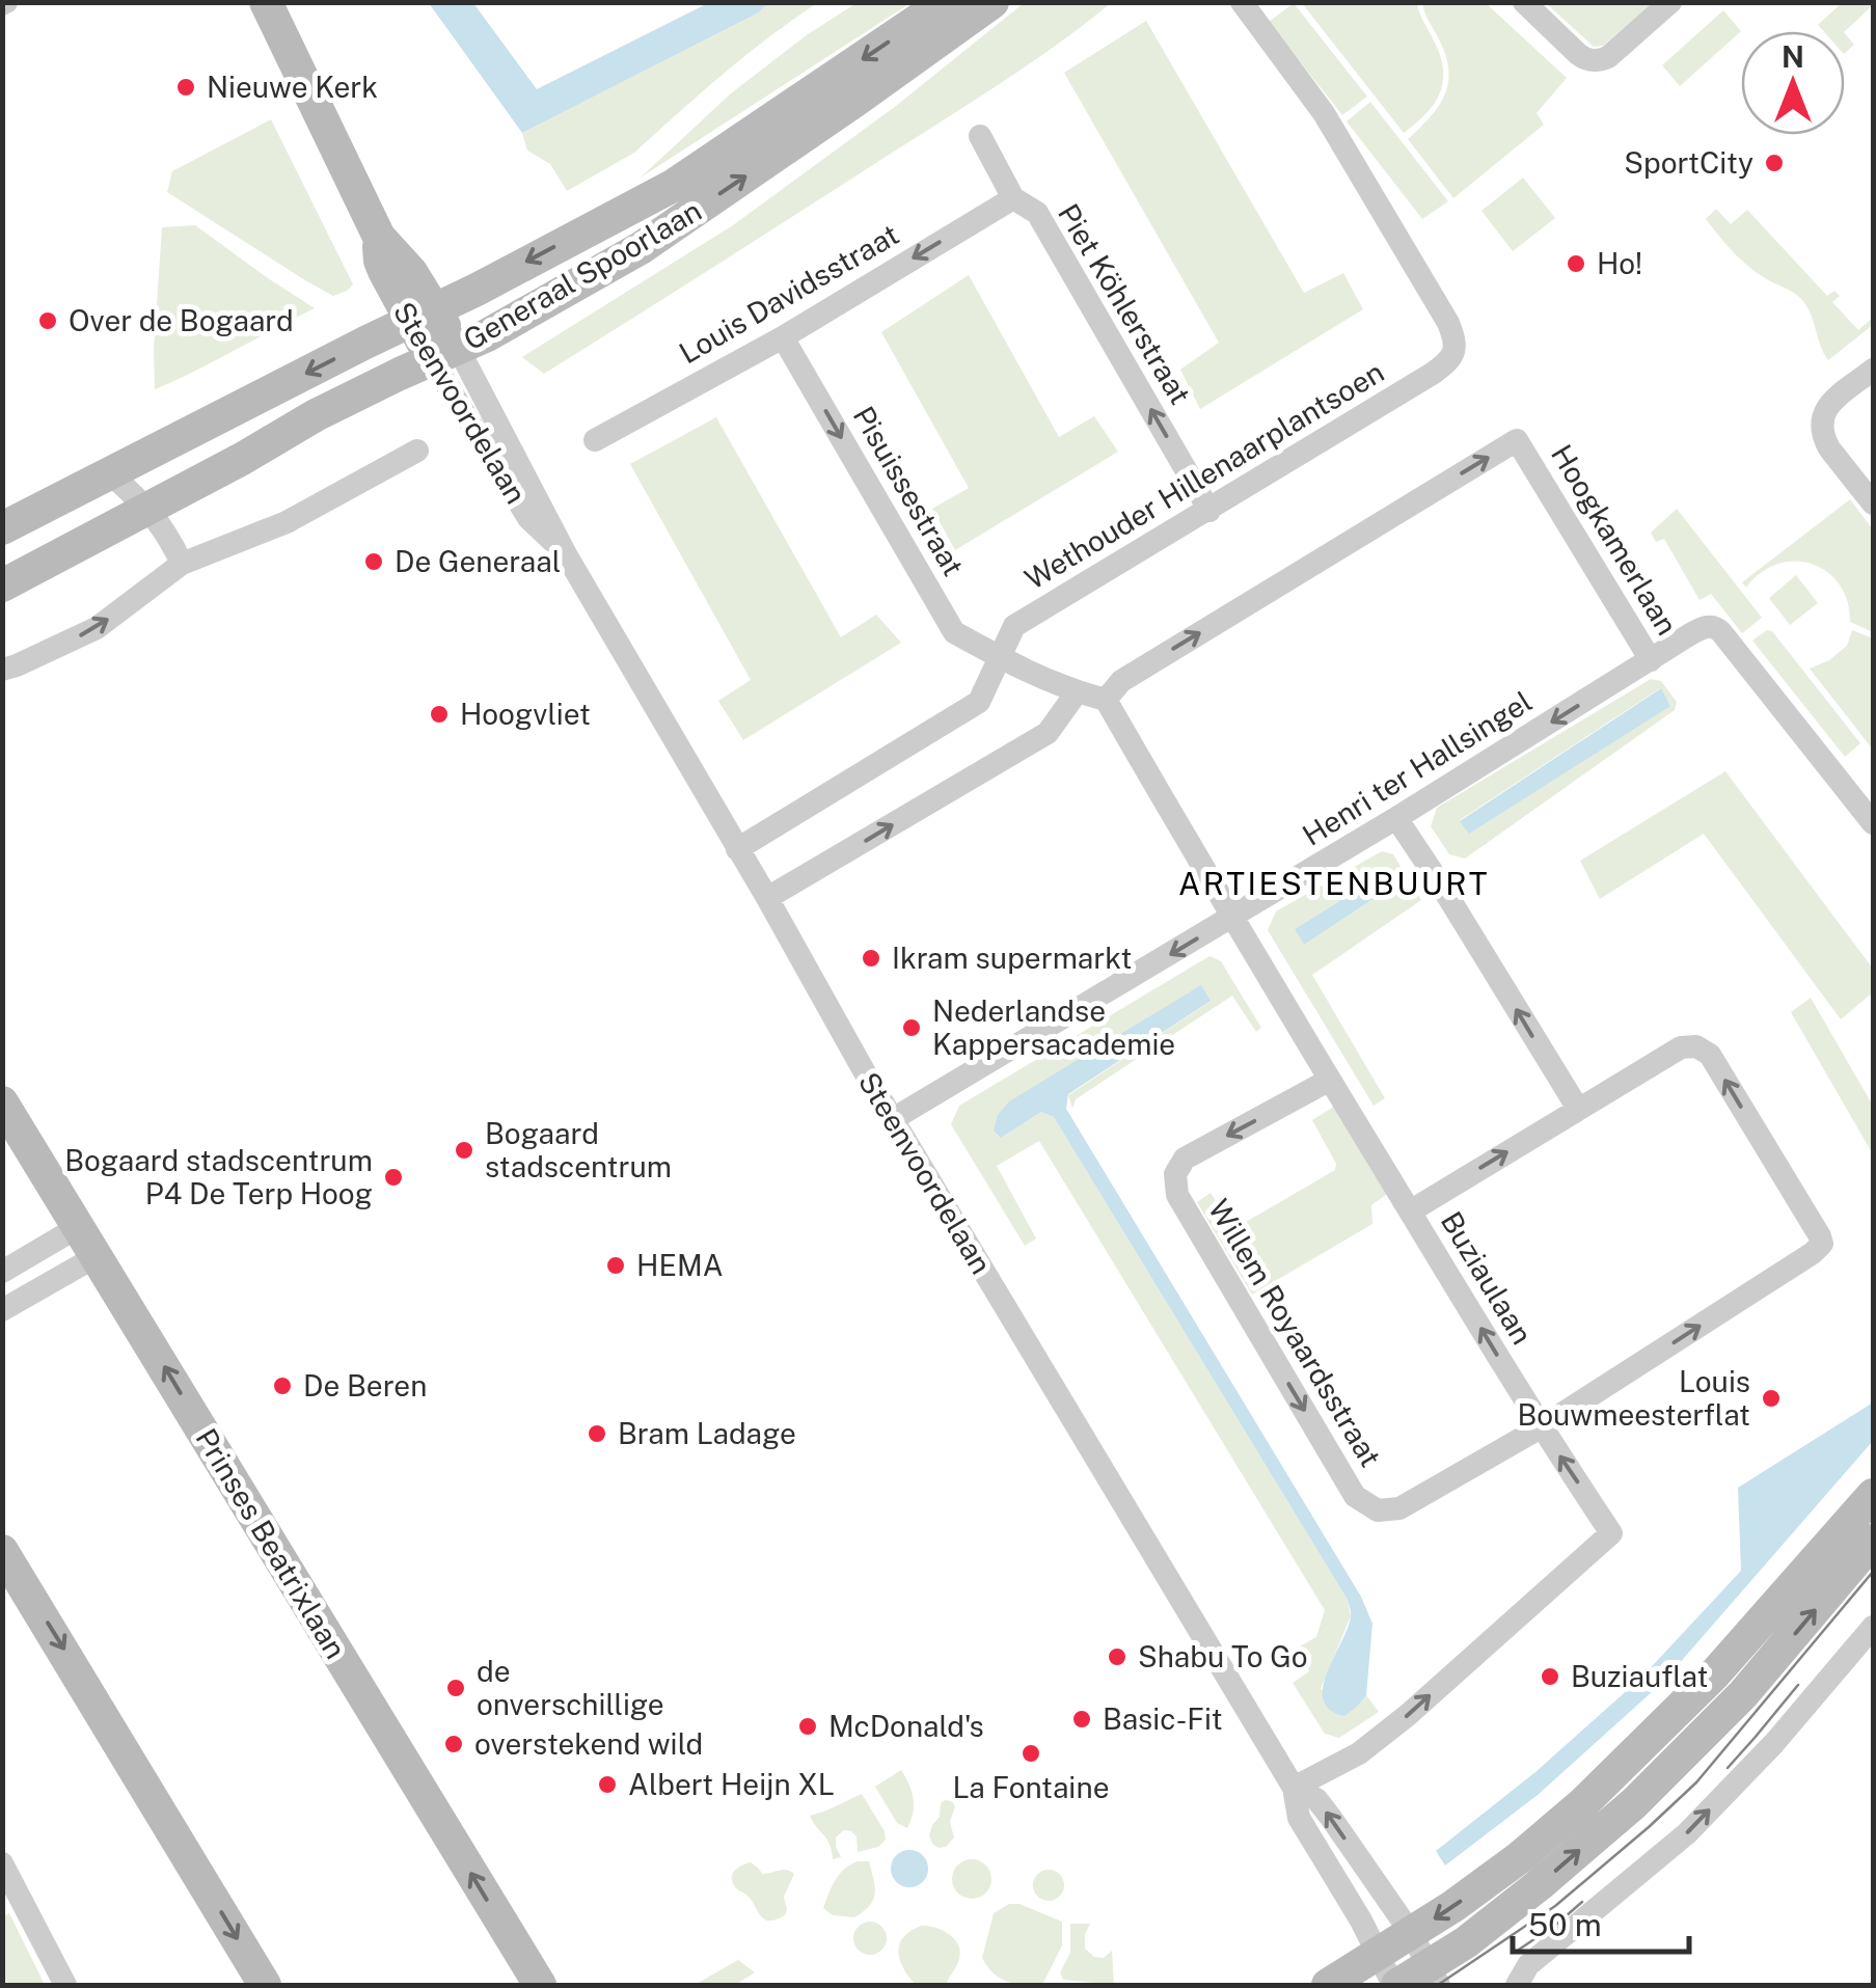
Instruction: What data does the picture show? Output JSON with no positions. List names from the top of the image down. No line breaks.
{"streets":{"main road":["Generaal Spoorlaan","Steenvoordelaan","Prinses Beatrixlaan"],"street":["Louis Davidsstraat","Piet Köhlerstraat","Wethouder Hillenaarplantsoen","Pisuissestraat","Hoogkamerlaan","Henri ter Hallsingel","Buziaulaan","Willem Royaardsstraat"]},"crossings":[["Generaal Spoorlaan","Steenvoordelaan"],["Louis Davidsstraat","Piet Köhlerstraat"],["Louis Davidsstraat","Pisuissestraat"],["Piet Köhlerstraat","Wethouder Hillenaarplantsoen"],["Steenvoordelaan","Wethouder Hillenaarplantsoen"],["Steenvoordelaan","Henri ter Hallsingel"],["Steenvoordelaan","Buziaulaan"],["Wethouder Hillenaarplantsoen","Pisuissestraat"],["Hoogkamerlaan","Henri ter Hallsingel"],["Hoogkamerlaan","Buziaulaan"],["Henri ter Hallsingel","Buziaulaan"],["Buziaulaan","Willem Royaardsstraat"]],"one_way":["Louis Davidsstraat","Piet Köhlerstraat","Pisuissestraat","Henri ter Hallsingel"],"districts":["ARTIESTENBUURT"],"places":["Nieuwe Kerk","SportCity","Ho!","Over de Bogaard","De Generaal","Hoogvliet","Ikram supermarkt","Nederlandse Kappersacademie","Bogaard stadscentrum","Bogaard stadscentrum P4 De Terp Hoog","HEMA","De Beren","Louis Bouwmeesterflat","Bram Ladage","Shabu To Go","Buziauflat","de onverschillige","Basic-Fit","McDonald's","overstekend wild","La Fontaine","Albert Heijn XL"],"scale_bar":"50 m","north":"top"}
